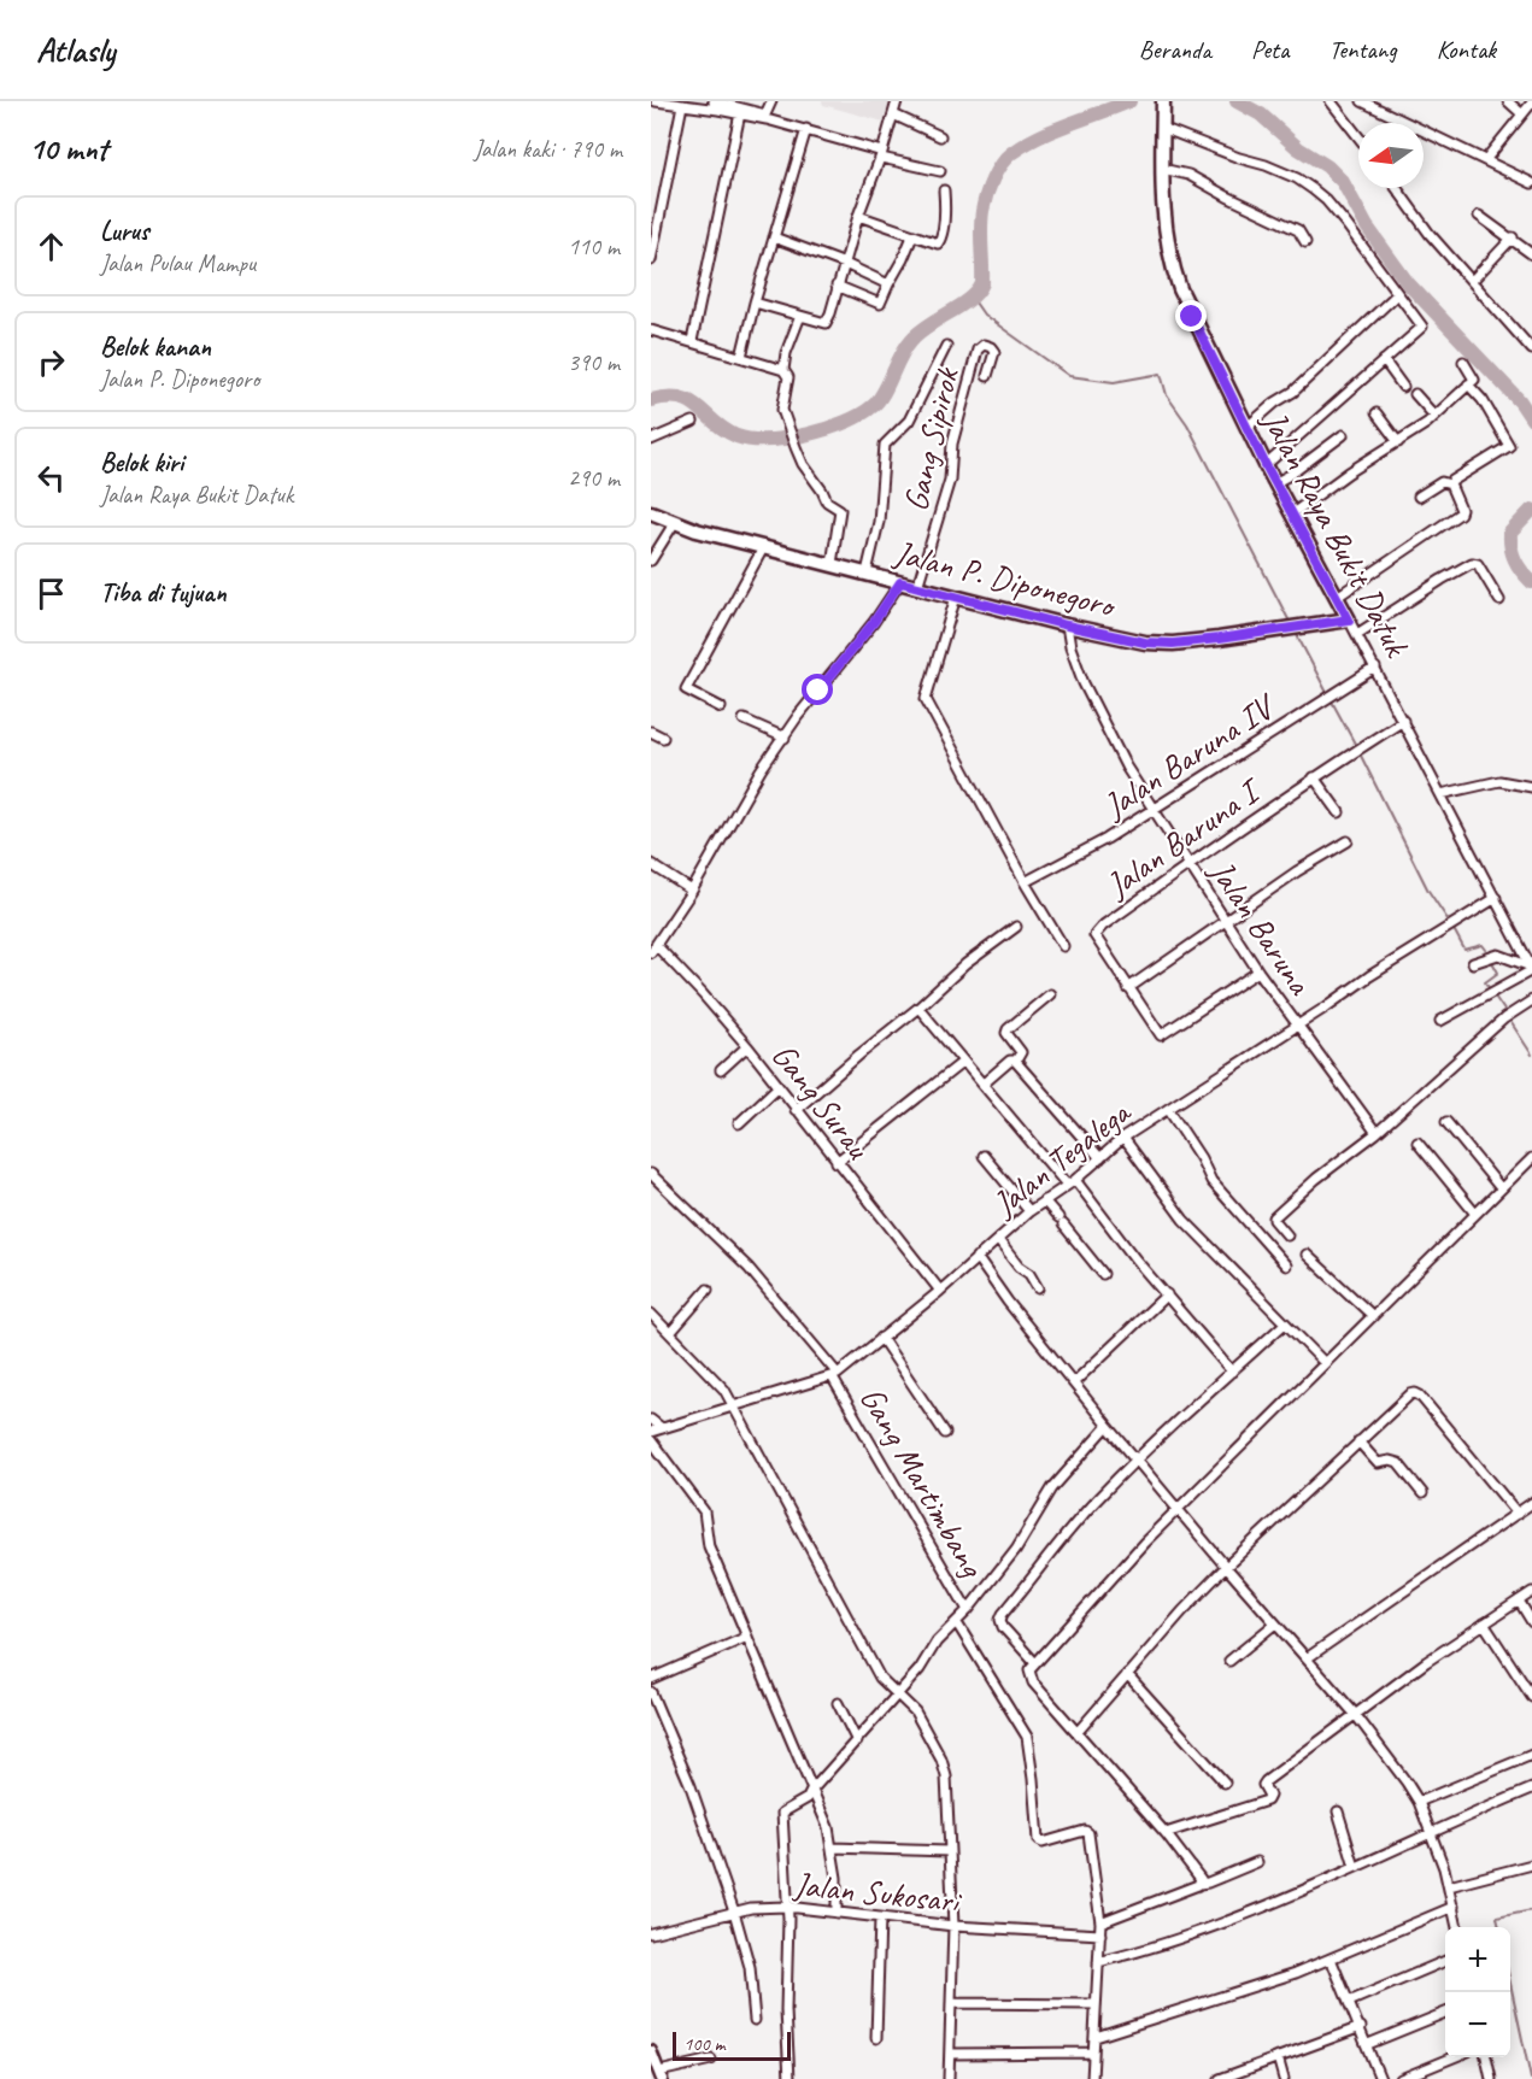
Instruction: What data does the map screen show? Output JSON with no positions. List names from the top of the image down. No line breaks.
{"streets":{"main road":["Jalan Raya Bukit Datuk","Jalan P. Diponegoro"],"street":["Gang Sipirok","Jalan Baruna IV","Jalan Baruna I","Jalan Baruna","Gang Surau","Jalan Tegalega","Gang Martimbang","Jalan Sukosari"]},"crossings":[["Gang Sipirok","Jalan P. Diponegoro"],["Jalan Raya Bukit Datuk","Jalan P. Diponegoro"],["Jalan Raya Bukit Datuk","Jalan Baruna IV"],["Jalan Raya Bukit Datuk","Jalan Baruna I"],["Jalan Raya Bukit Datuk","Jalan Tegalega"],["Jalan P. Diponegoro","Jalan Baruna"],["Jalan Baruna IV","Jalan Baruna"],["Jalan Baruna I","Jalan Baruna"],["Jalan Baruna","Jalan Tegalega"],["Gang Surau","Jalan Tegalega"],["Jalan Tegalega","Gang Martimbang"]],"scale_bar":"100 m","north":"left","page":{"header":"Atlasly","nav":["Beranda","Peta","Tentang","Kontak"],"heading":["10 mnt","Jalan kaki · 790 m"],"list":[["Lurus","Jalan Pulau Mampu","110 m"],["Belok kanan","Jalan P. Diponegoro","390 m"],["Belok kiri","Jalan Raya Bukit Datuk","290 m"],"Tiba di tujuan"],"map_buttons":["+","−"],"scale":"100 m"}}
